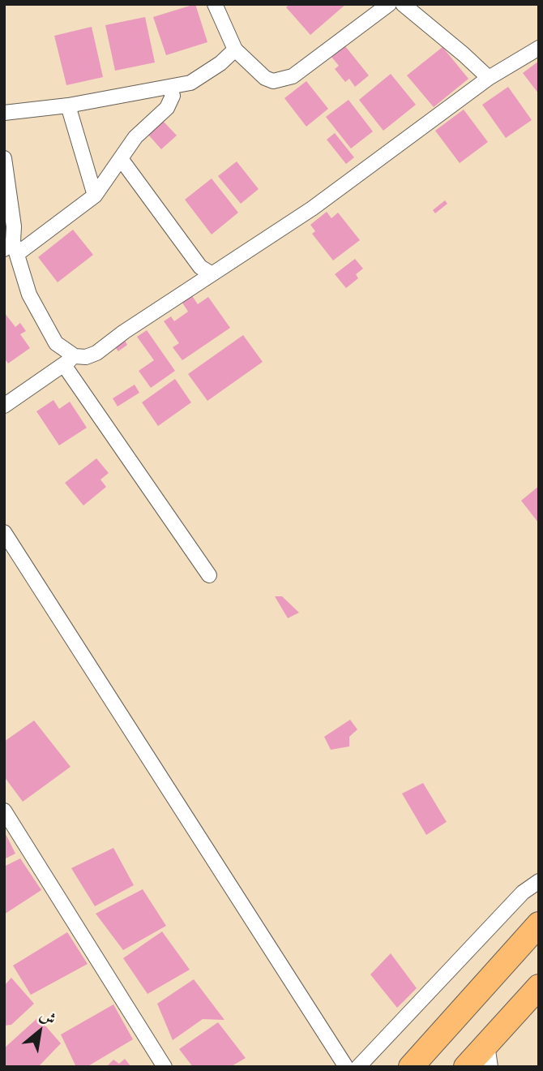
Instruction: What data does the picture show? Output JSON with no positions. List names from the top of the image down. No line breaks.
{"north":"top right"}
